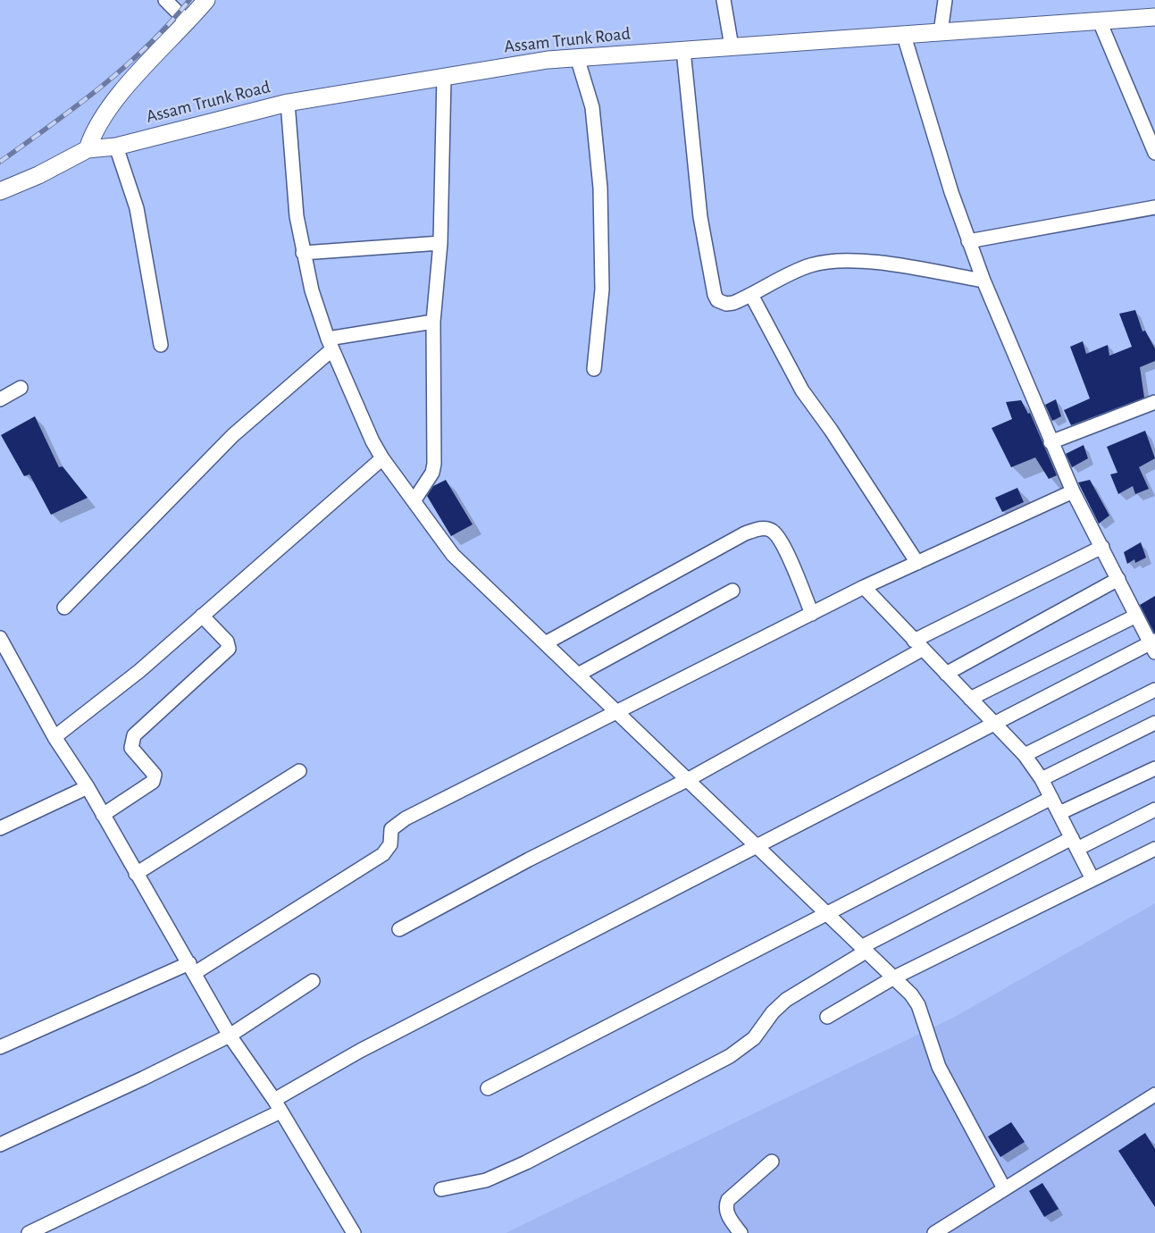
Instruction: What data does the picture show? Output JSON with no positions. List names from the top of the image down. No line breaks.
{"streets":{"main road":["Assam Trunk Road"]}}
